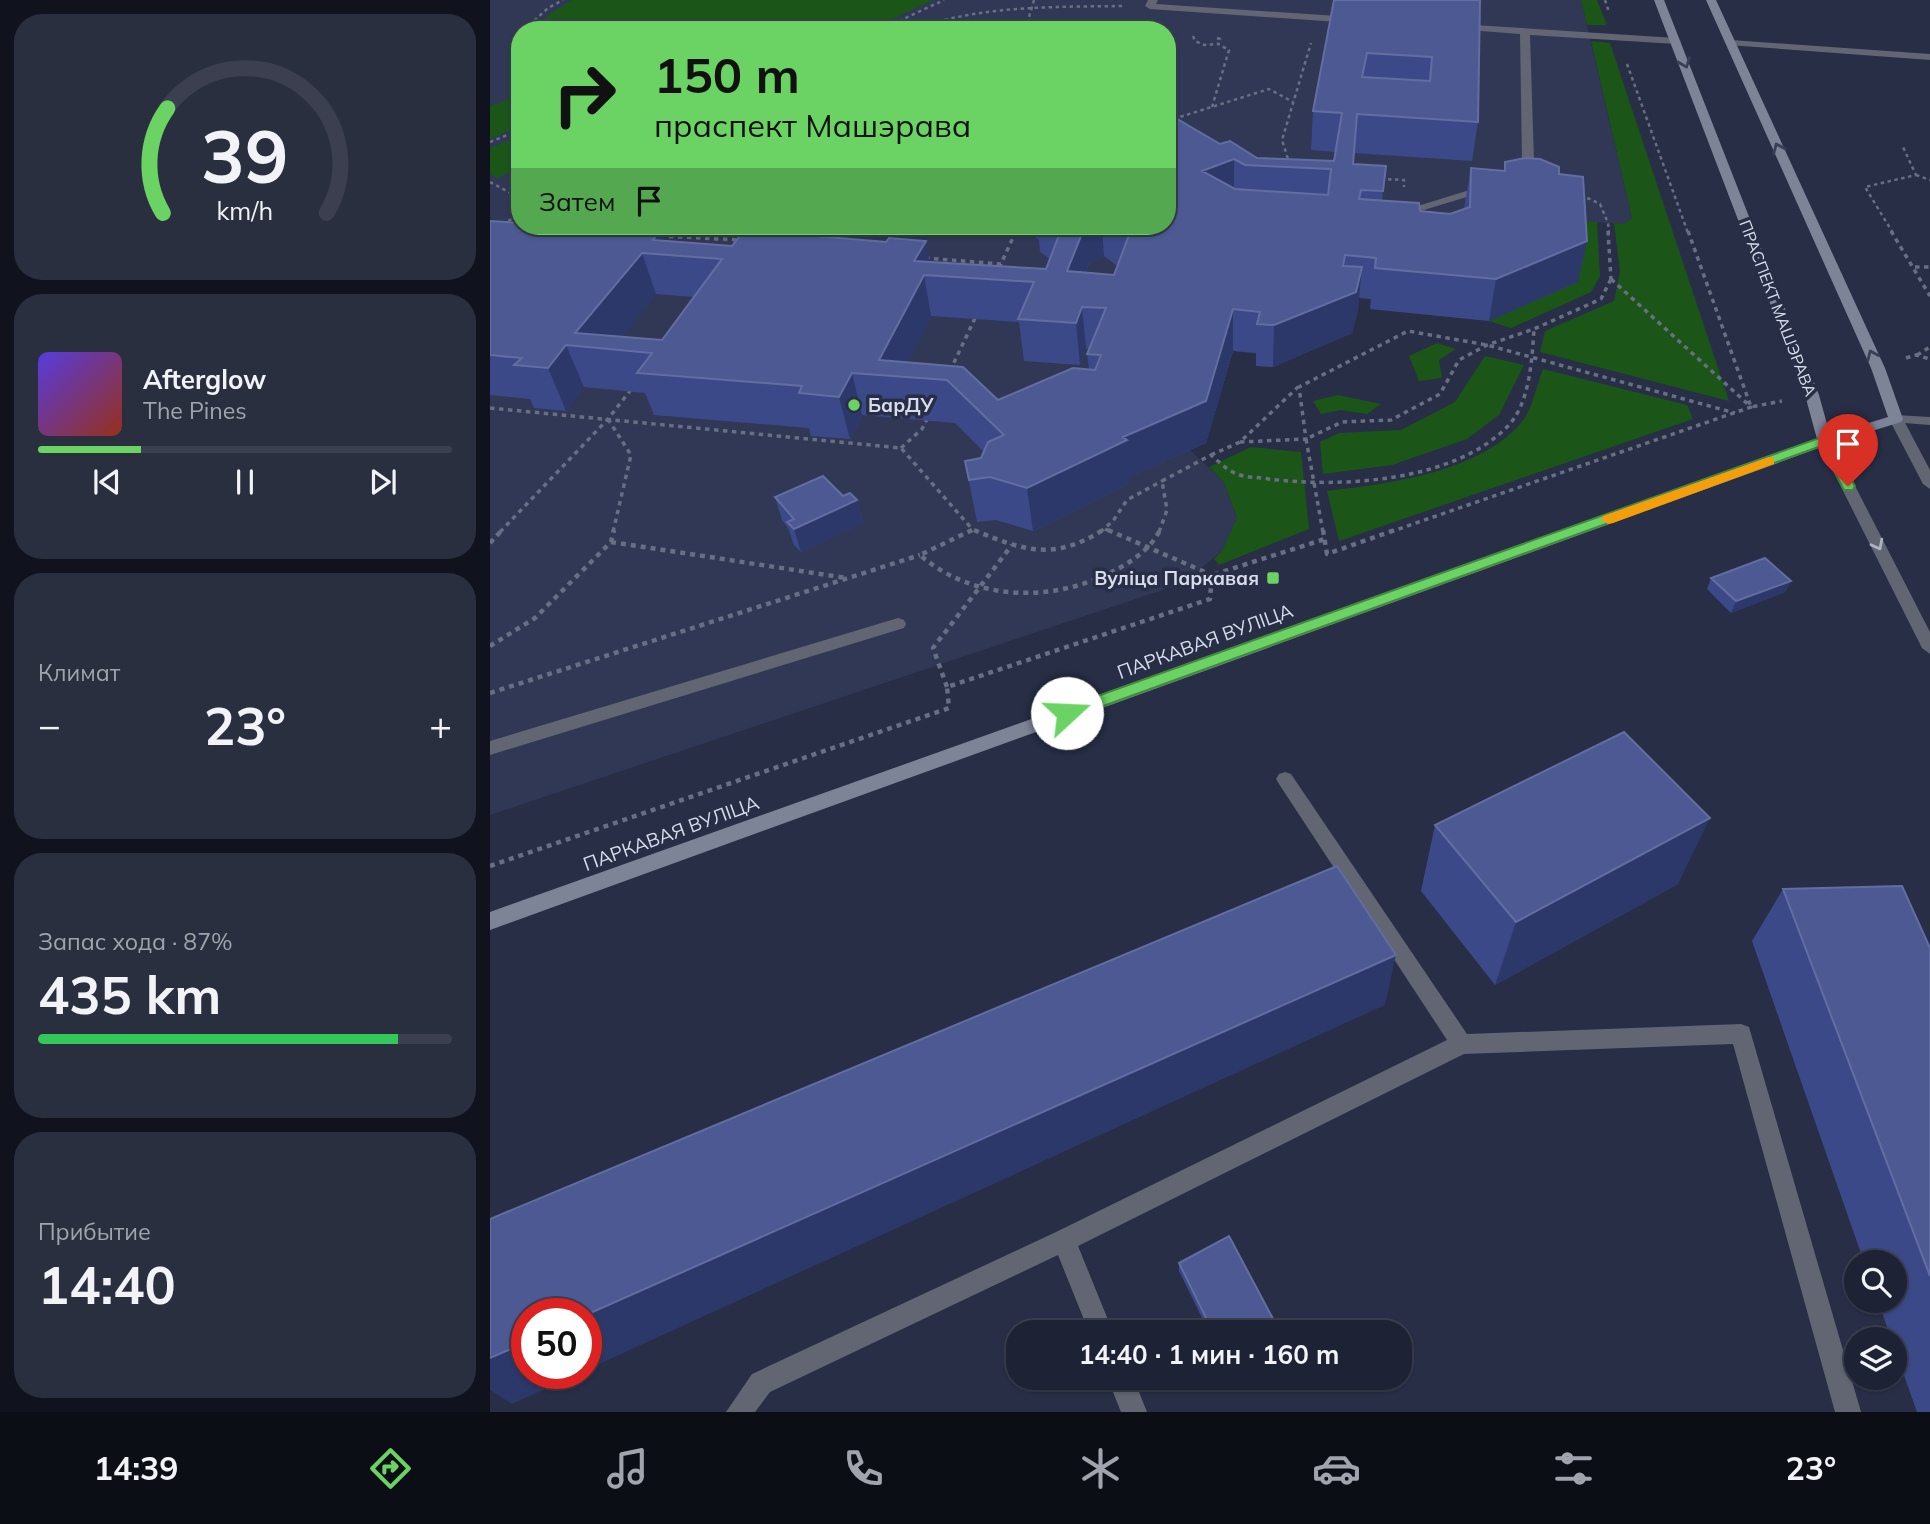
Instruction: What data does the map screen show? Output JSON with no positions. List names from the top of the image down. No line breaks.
{"streets":{"main road":["ПРАСПЕКТ МАШЭРАВА","ПАРКАВАЯ ВУЛІЦА"]},"crossings":[["ПРАСПЕКТ МАШЭРАВА","ПАРКАВАЯ ВУЛІЦА"]],"places":{"other":["БарДУ"],"transit":["Вуліца Паркавая"]},"page":{"turn":["150 m","праспект Машэрава"],"then":"Затем","song":["Afterglow","The Pines"],"tile":["Климат",["Запас хода · 87%","435 km"],["Прибытие","14:40"]],"heat":["−","23°","+"],"limit":"50","trip":"14:40 · 1 мин · 160 m","tabs":["14:39","23°"],"gauge":["39","km/h"]}}
